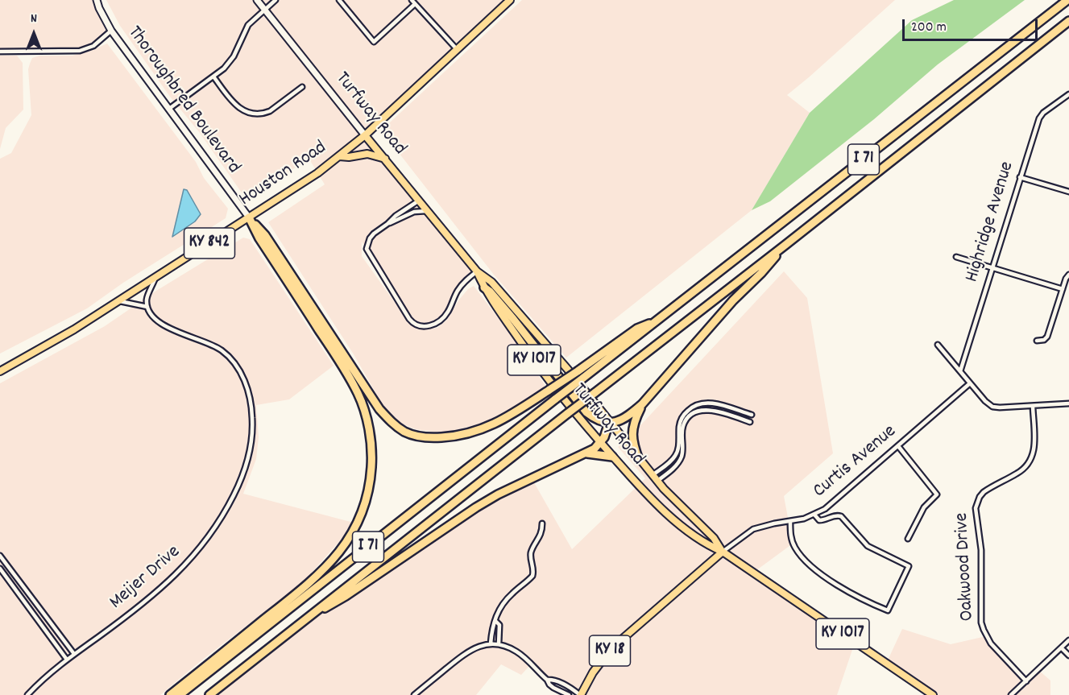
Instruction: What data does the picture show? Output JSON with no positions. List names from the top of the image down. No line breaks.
{"streets":{"highway":["I 71"],"main road":["Thoroughbred Boulevard","Turfway Road","Houston Road","KY 842","KY 1017","KY 18"],"street":["Highridge Avenue","Curtis Avenue","Oakwood Drive","Meijer Drive"]},"crossings":[["Thoroughbred Boulevard","Houston Road"],["Turfway Road","Houston Road"],["Turfway Road","Curtis Avenue"],["Turfway Road","KY 18"],["Curtis Avenue","KY 18"]],"scale_bar":"200 m","north":"top"}
